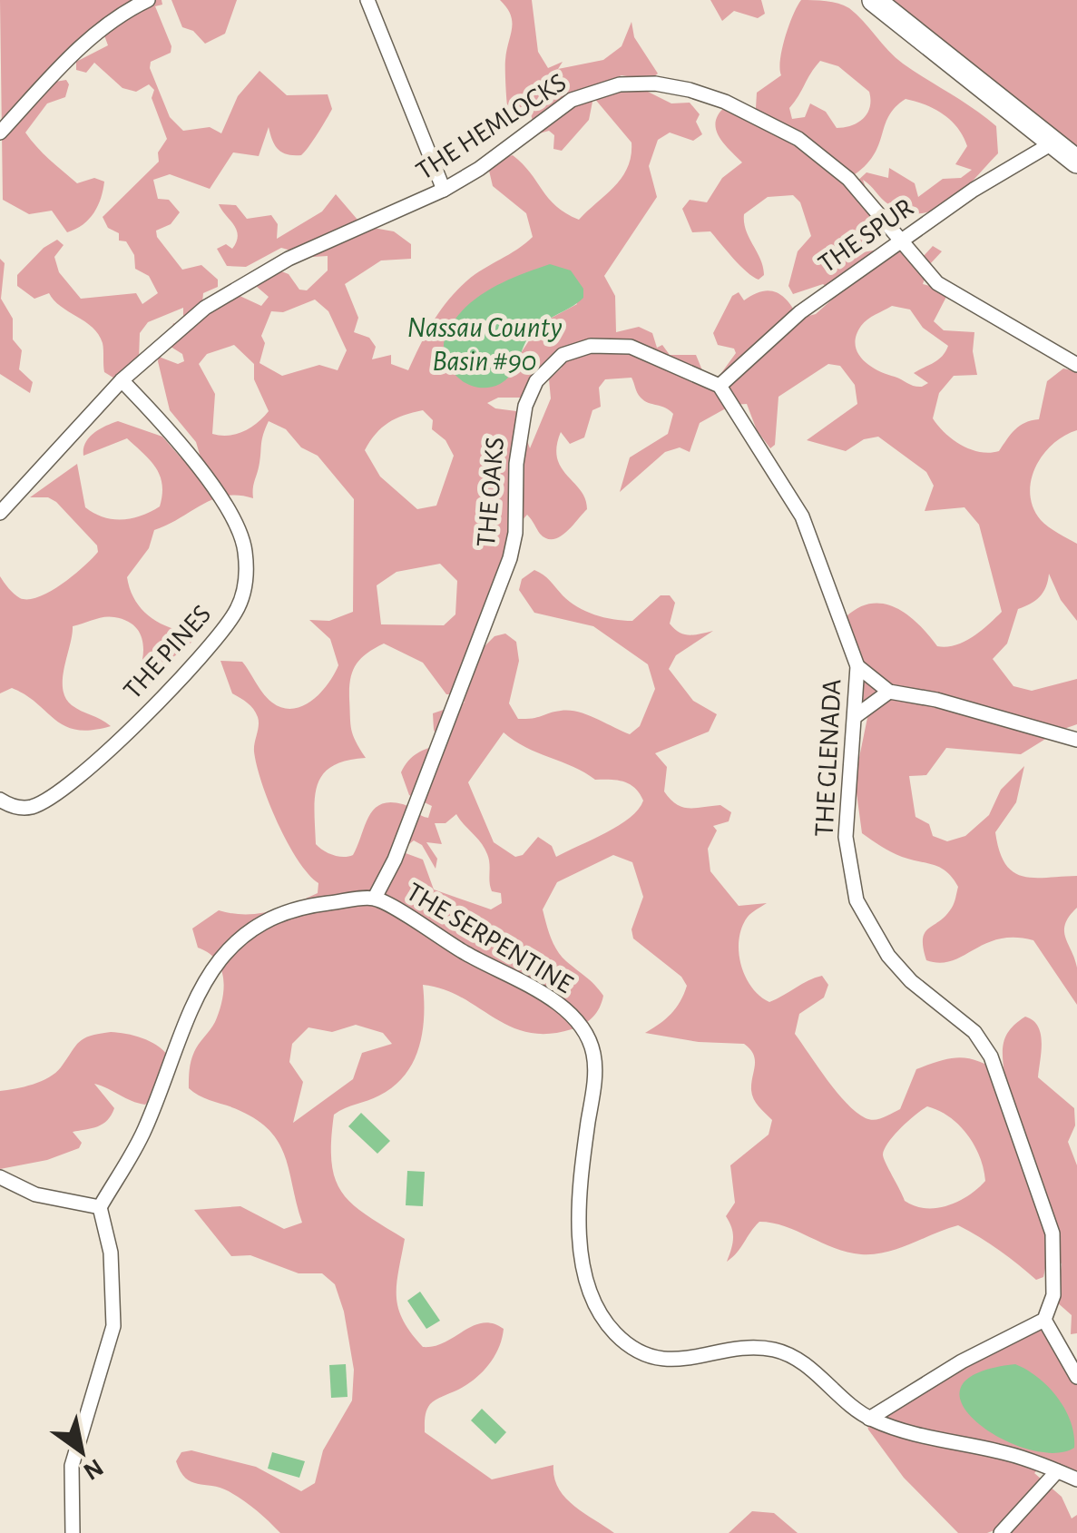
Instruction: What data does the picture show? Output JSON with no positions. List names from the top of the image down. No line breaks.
{"streets":{"street":["THE HEMLOCKS","THE SPUR","THE OAKS","THE PINES","THE GLENADA","THE SERPENTINE"]},"crossings":[["THE HEMLOCKS","THE SPUR"],["THE HEMLOCKS","THE PINES"],["THE SPUR","THE OAKS"],["THE SPUR","THE GLENADA"],["THE OAKS","THE GLENADA"],["THE OAKS","THE SERPENTINE"]],"water":["Nassau County Basin #90"],"north":"bottom right"}
